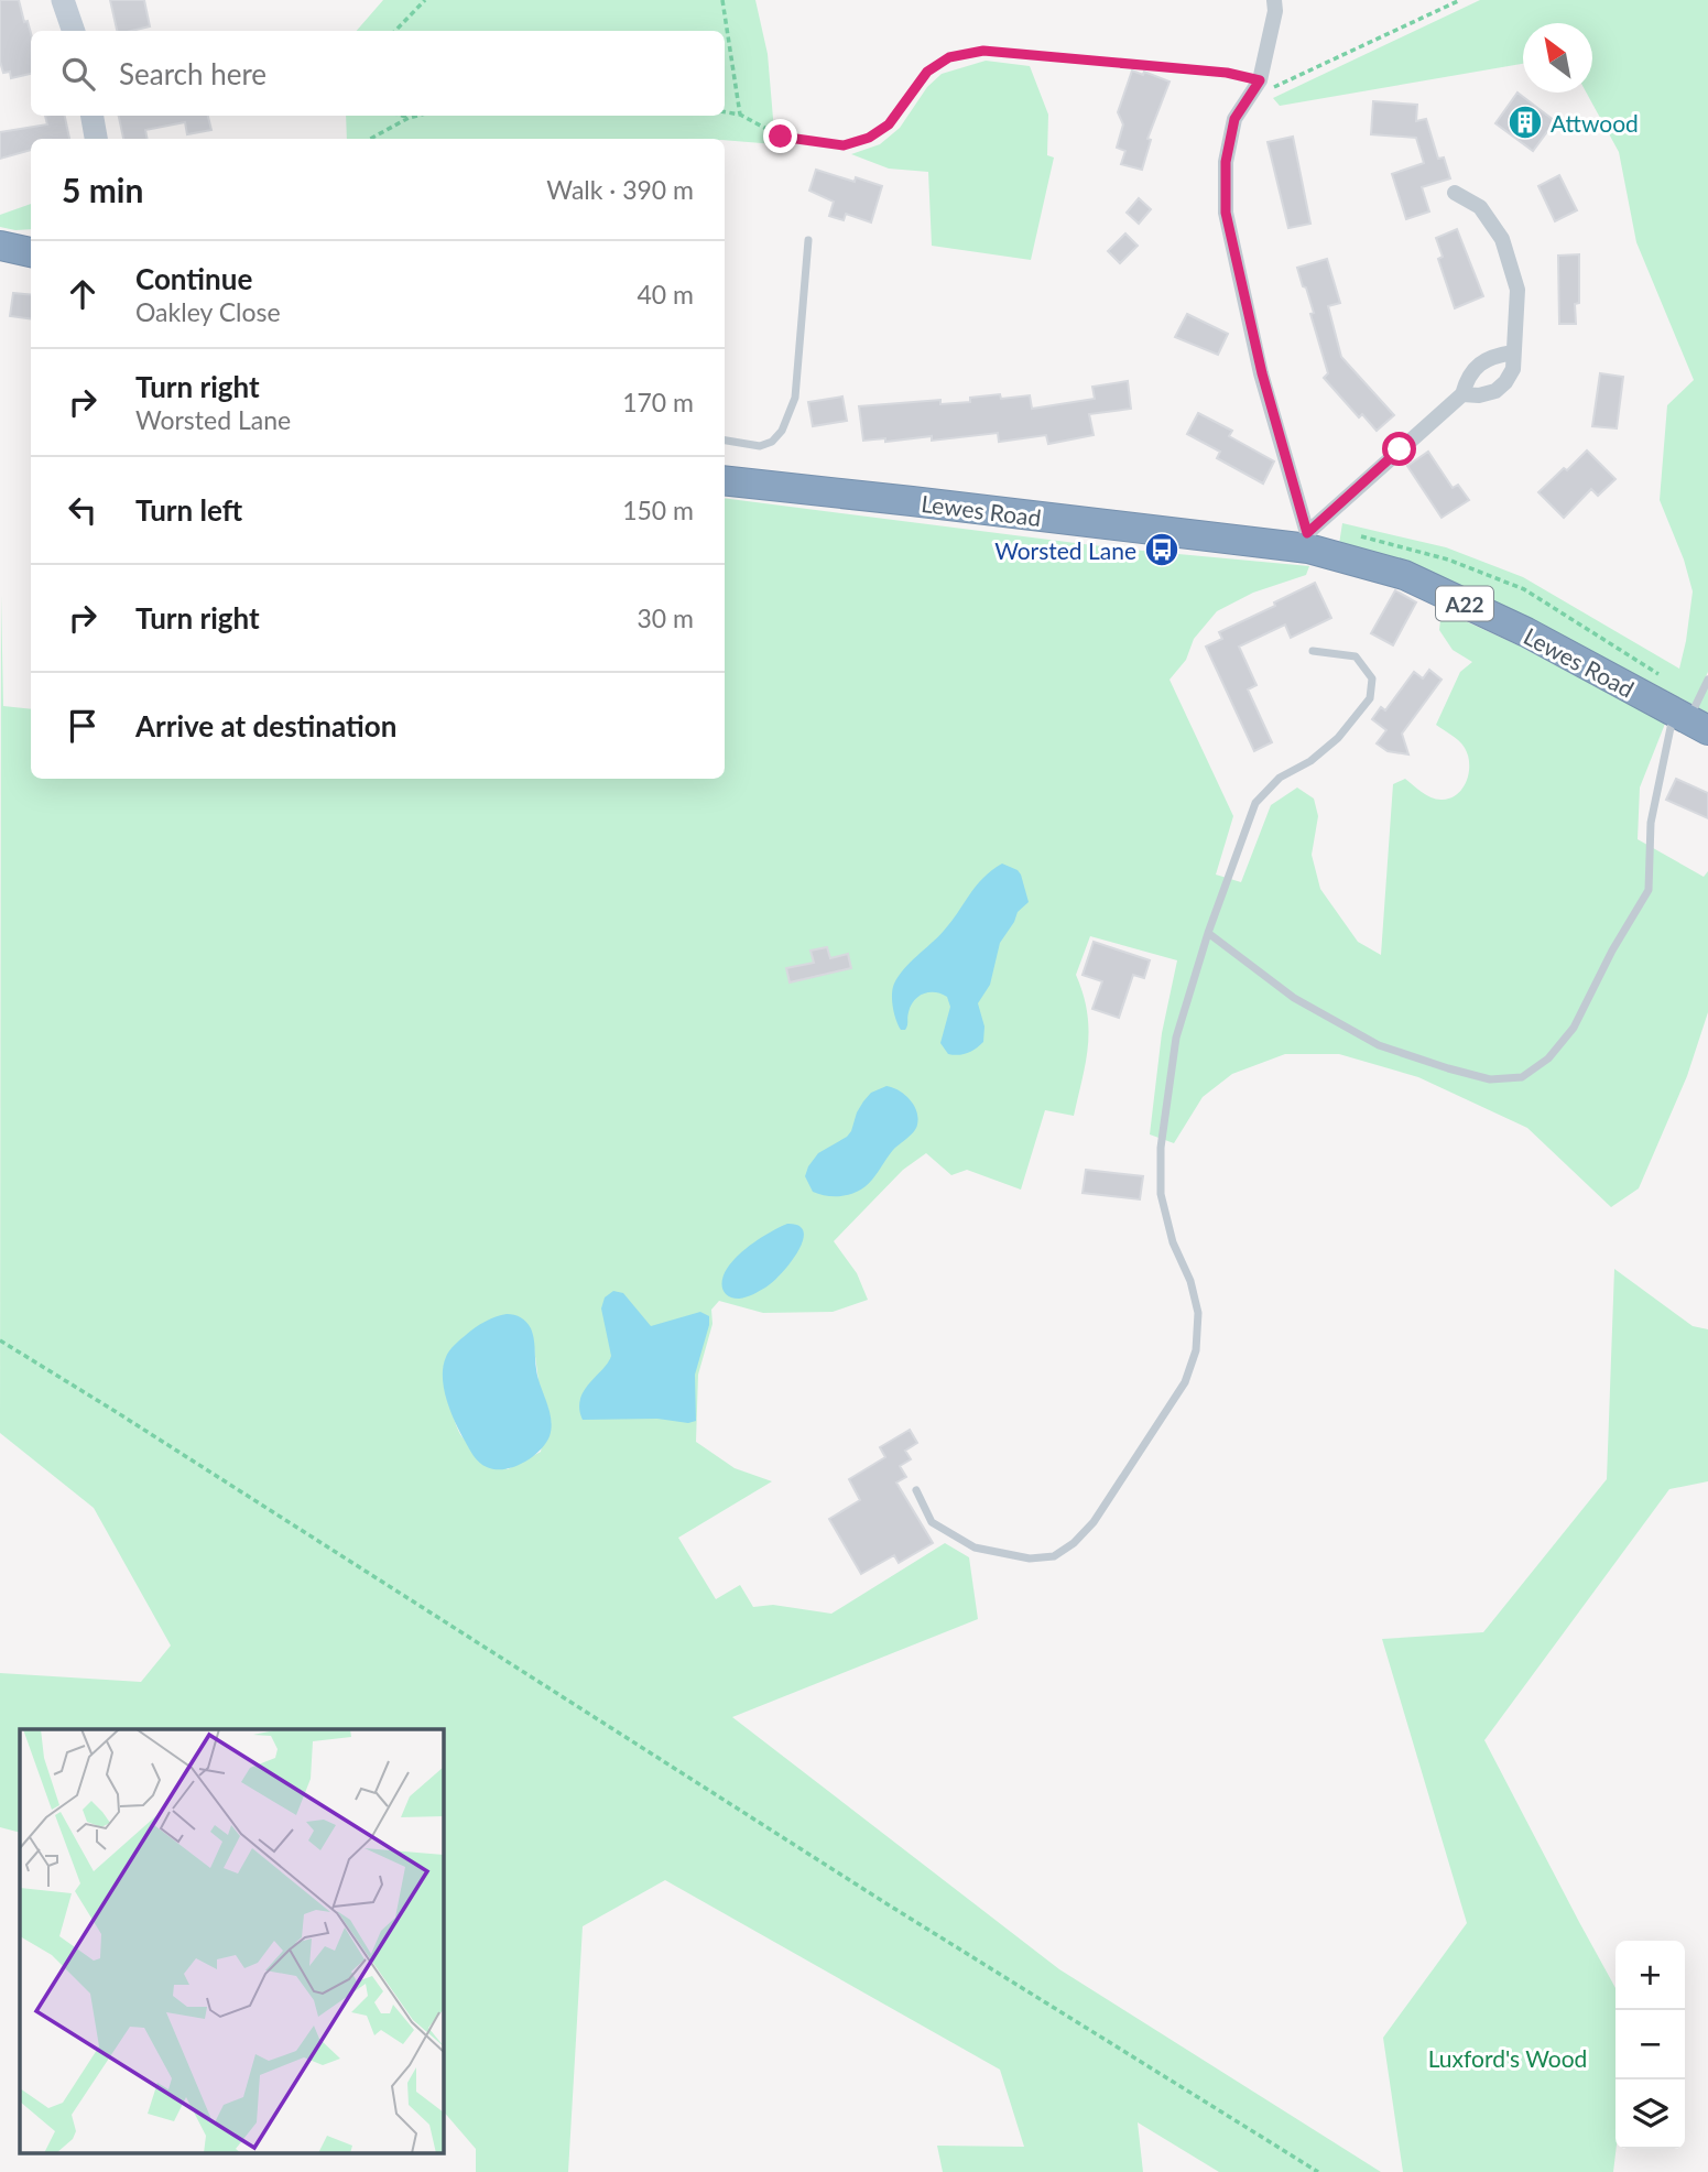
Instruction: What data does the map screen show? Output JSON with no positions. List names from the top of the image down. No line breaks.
{"streets":{"highway":["Lewes Road","A22"]},"parks":["Luxford's Wood"],"places":{"building":["Attwood"],"bus stop":["Worsted Lane"]},"north":"top left","page":{"search":"Search here","heading":["5 min","Walk · 390 m"],"list":[["Continue","Oakley Close","40 m"],["Turn right","Worsted Lane","170 m"],["Turn left","150 m"],["Turn right","30 m"],"Arrive at destination"],"map_buttons":["+","−"]}}
